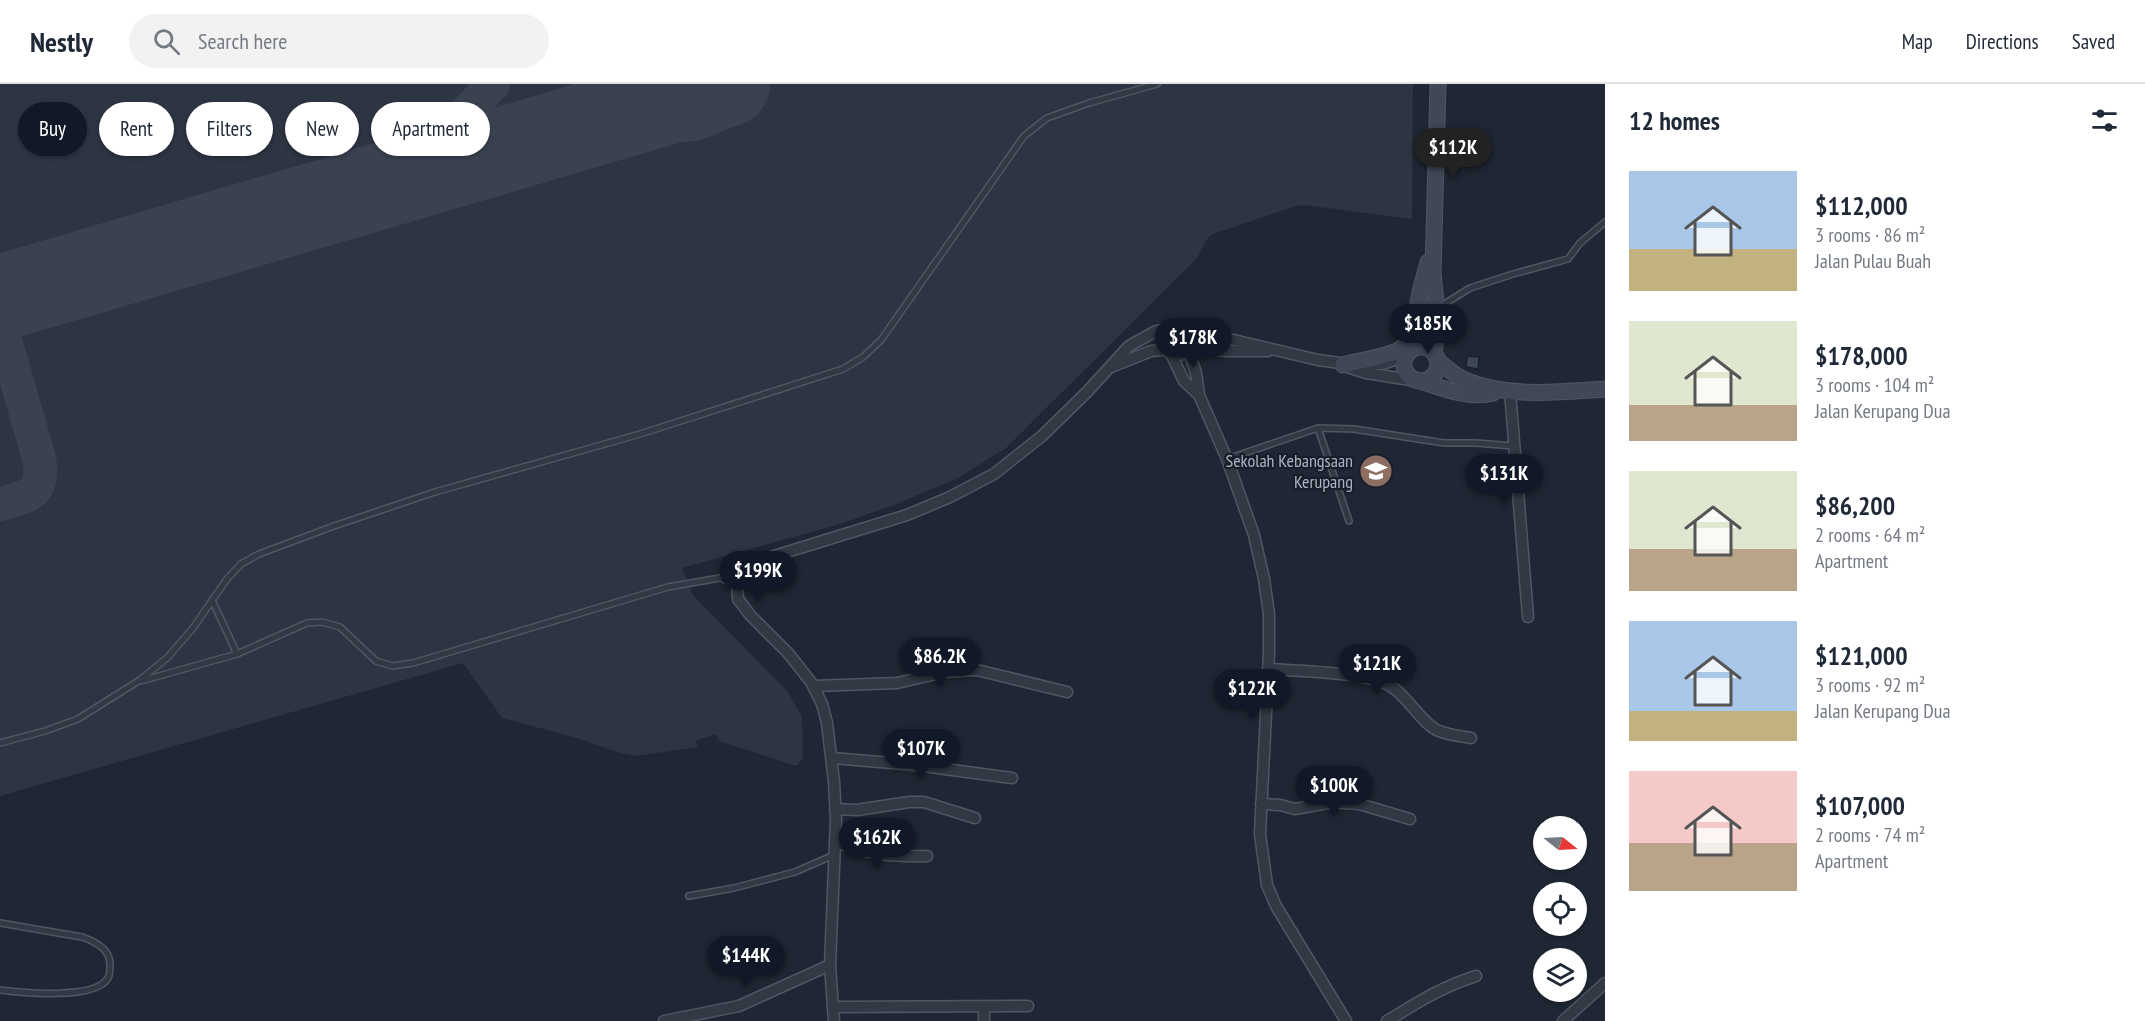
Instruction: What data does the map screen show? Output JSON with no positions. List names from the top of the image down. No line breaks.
{"places":{"school or university":["Sekolah Kebangsaan Kerupang"]},"north":"right","page":{"header":"Nestly","search":"Search here","nav":["Map","Directions","Saved"],"heading":"12 homes","chip":["Buy","Rent","Filters","New","Apartment"],"price":["$112K","$185K","$178K","$131K","$199K","$86.2K","$121K","$122K","$107K","$100K","$162K","$144K"],"list":[{"name":"$112,000","note":"3 rooms · 86 m² · Jalan Pulau Buah"},{"name":"$178,000","note":"3 rooms · 104 m² · Jalan Kerupang Dua"},{"name":"$86,200","note":"2 rooms · 64 m² · Apartment"},{"name":"$121,000","note":"3 rooms · 92 m² · Jalan Kerupang Dua"},{"name":"$107,000","note":"2 rooms · 74 m² · Apartment"}]}}
